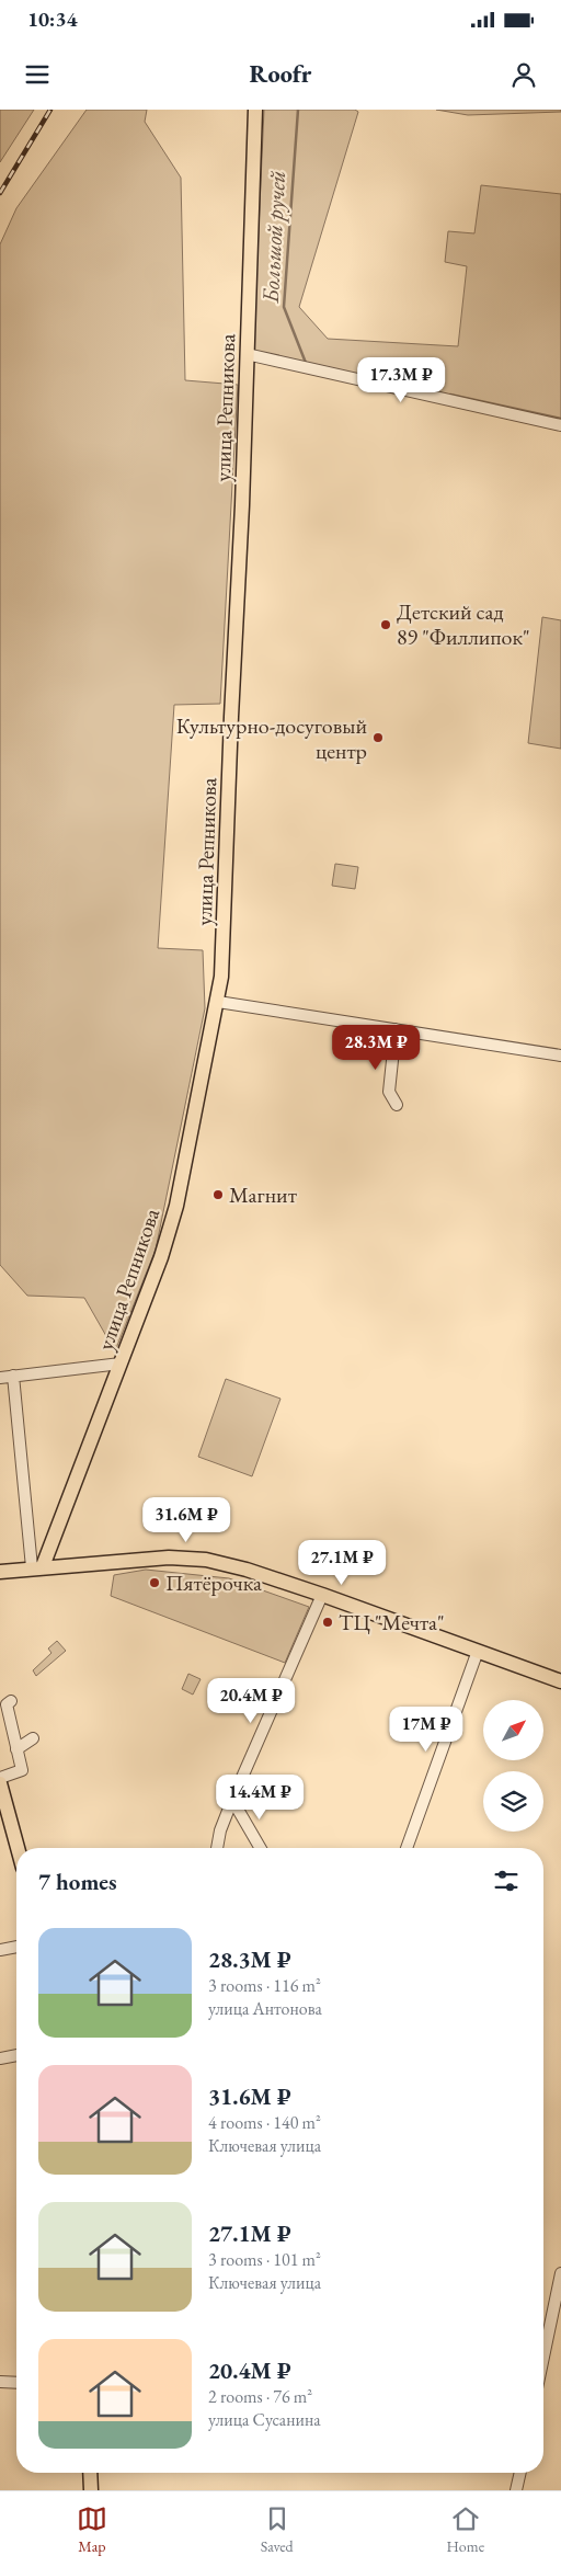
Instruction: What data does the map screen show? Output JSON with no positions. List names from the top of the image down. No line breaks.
{"streets":{"main road":["улица Репникова"]},"water":["Большой ручей"],"places":["Детский сад 89 \"Филлипок\"","Культурно-досуговый центр","Магнит","Пятёрочка","ТЦ \"Мечта\""],"north":"top right","page":{"status":"10:34","header":"Roofr","price":["17.3M ₽","28.3M ₽","31.6M ₽","27.1M ₽","20.4M ₽","17M ₽","14.4M ₽"],"heading":"7 homes","list":[{"name":"28.3M ₽","note":"3 rooms · 116 m² · улица Антонова"},{"name":"31.6M ₽","note":"4 rooms · 140 m² · Ключевая улица"},{"name":"27.1M ₽","note":"3 rooms · 101 m² · Ключевая улица"},{"name":"20.4M ₽","note":"2 rooms · 76 m² · улица Сусанина"}],"tabs":["Map","Saved","Home"]}}
